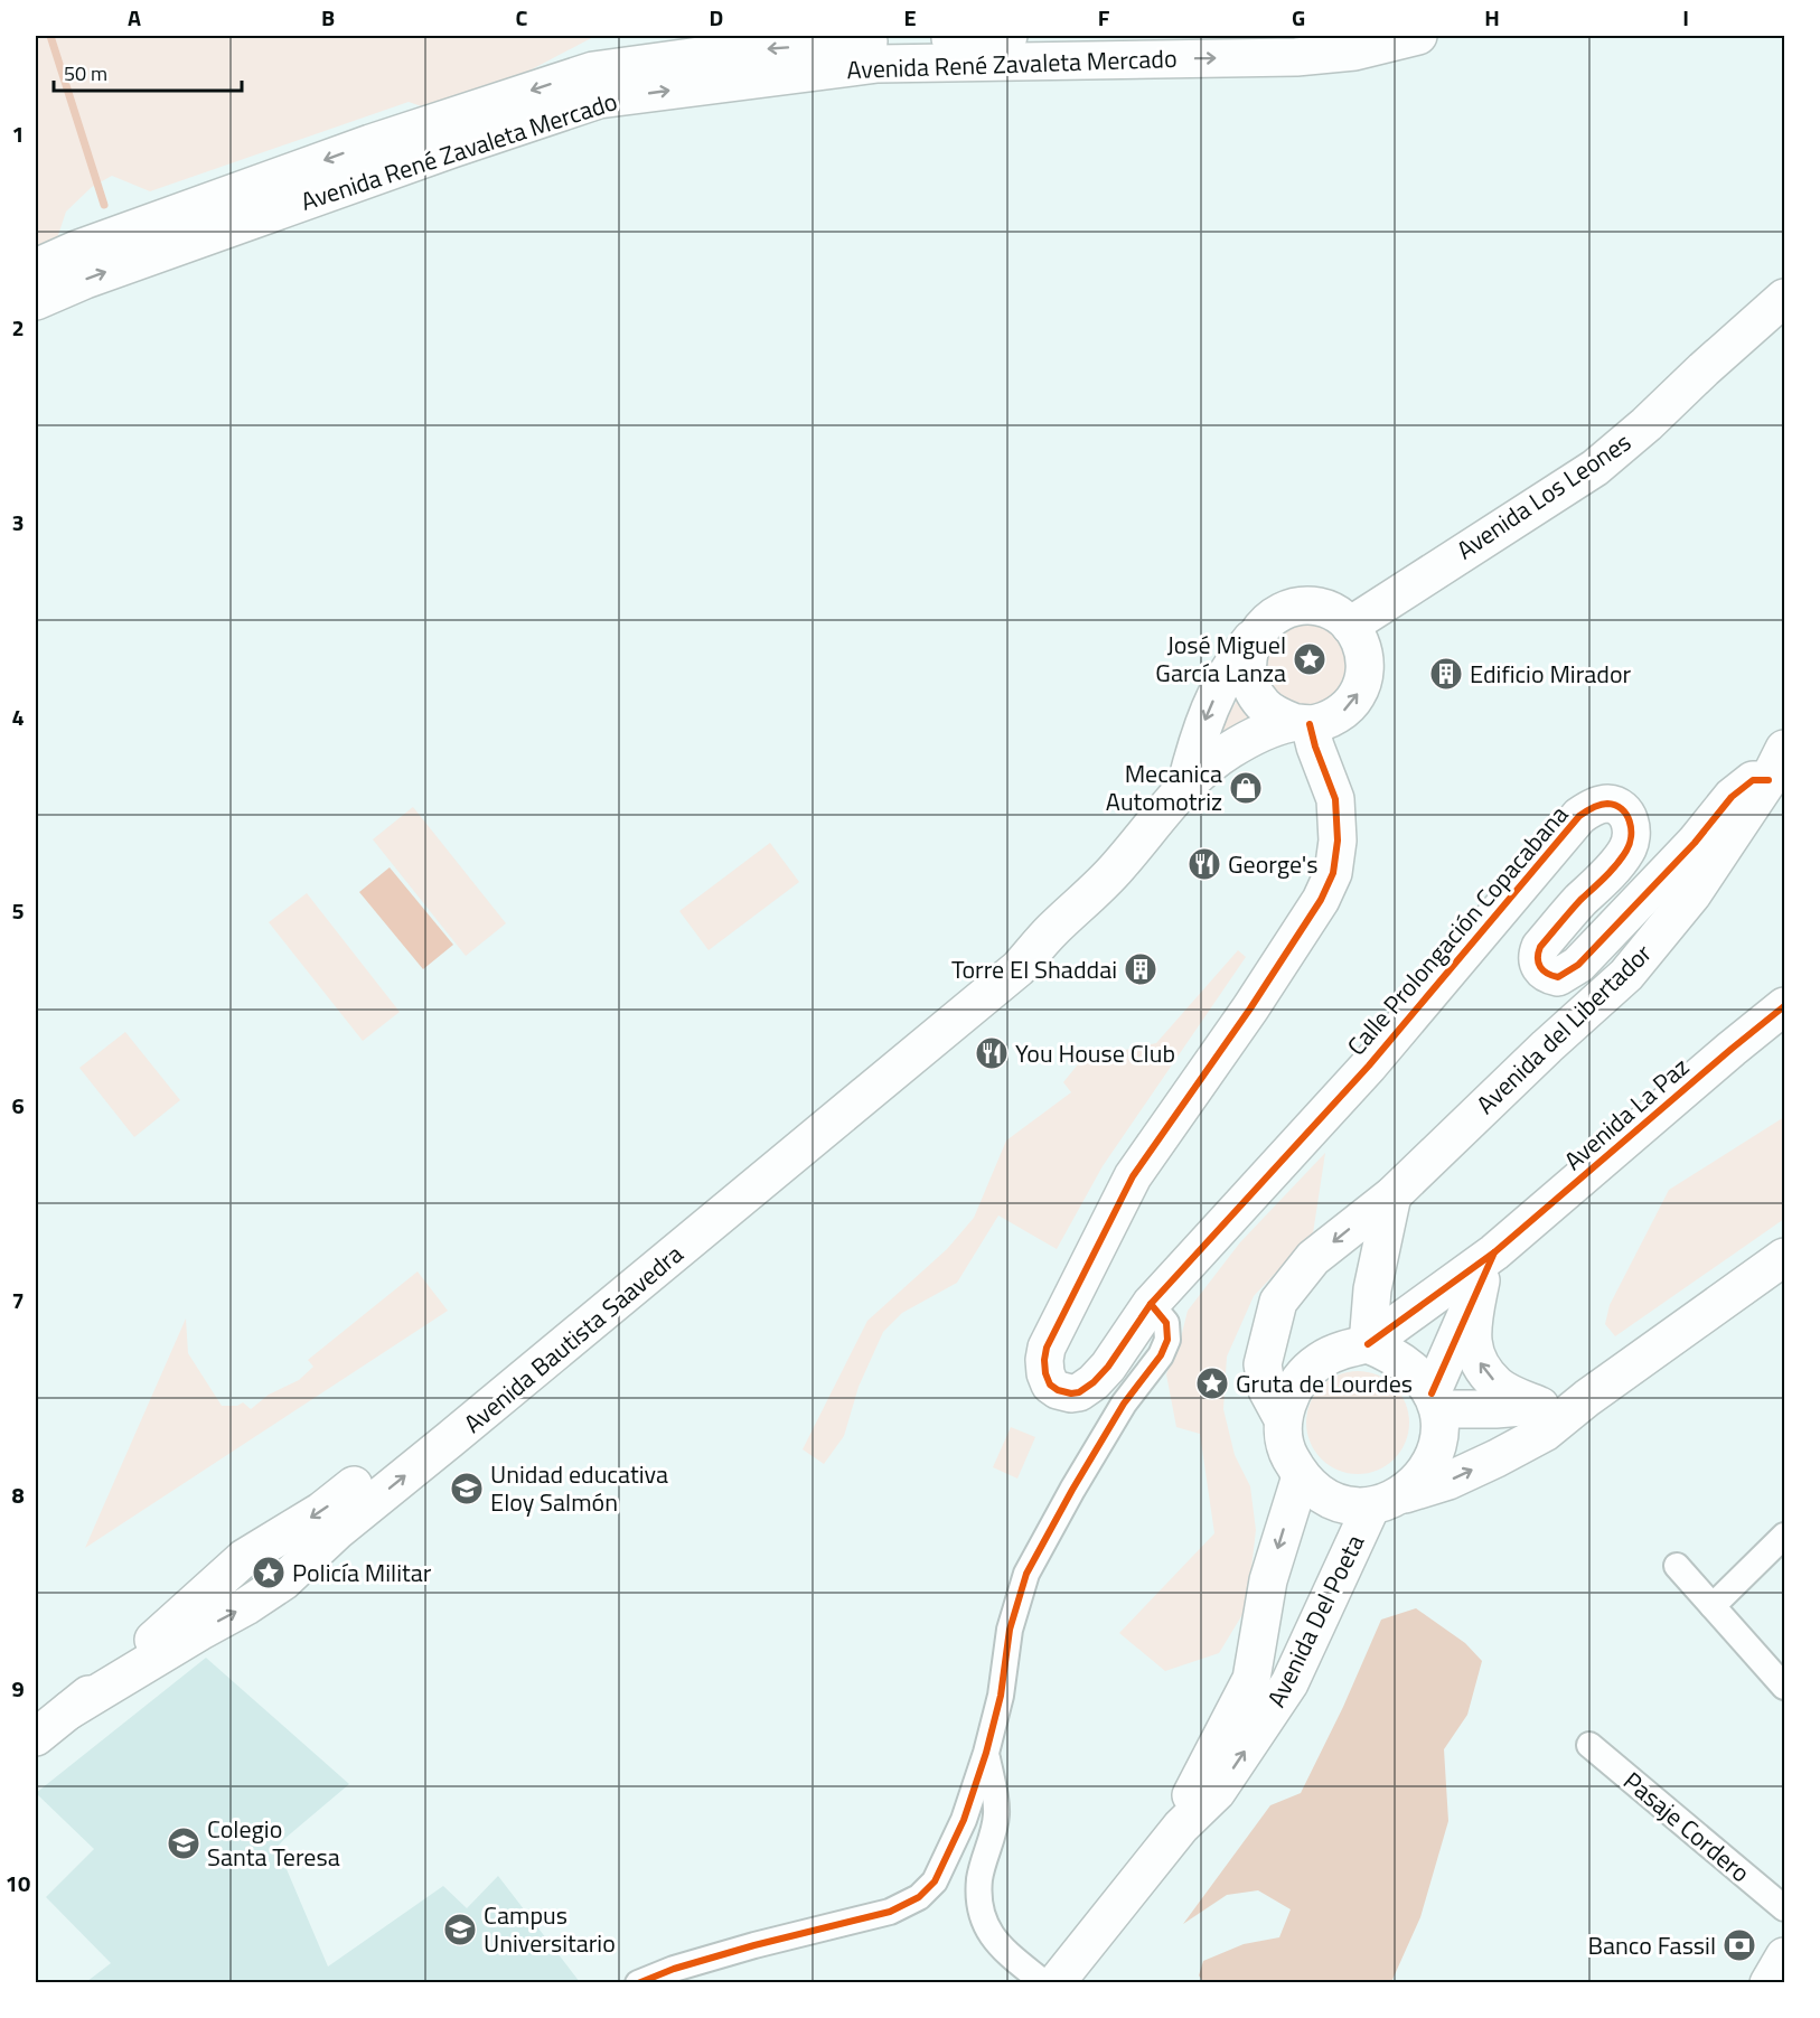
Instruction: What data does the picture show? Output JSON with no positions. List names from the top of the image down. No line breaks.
{"streets":{"main road":["Avenida René Zavaleta Mercado","Avenida Los Leones","Calle Prolongación Copacabana","Avenida del Libertador","Avenida La Paz","Avenida Bautista Saavedra","Avenida Del Poeta"],"street":["Pasaje Cordero"]},"crossings":[["Avenida Los Leones","Calle Prolongación Copacabana"],["Avenida Los Leones","Avenida Bautista Saavedra"],["Calle Prolongación Copacabana","Avenida del Libertador"],["Calle Prolongación Copacabana","Avenida Bautista Saavedra"],["Avenida del Libertador","Avenida La Paz"],["Avenida del Libertador","Avenida Del Poeta"],["Avenida La Paz","Avenida Del Poeta"]],"places":{"place":["José Miguel García Lanza","Gruta de Lourdes","Policía Militar"],"building":["Edificio Mirador","Torre El Shaddai"],"shop":["Mecanica Automotriz"],"restaurant":["George's","You House Club"],"school or university":["Unidad educativa Eloy Salmón","Colegio Santa Teresa","Campus Universitario"],"bank":["Banco Fassil"]},"scale_bar":"50 m","grid":{"columns":["A","B","C","D","E","F","G","H","I"],"rows":["1","2","3","4","5","6","7","8","9","10"]}}
